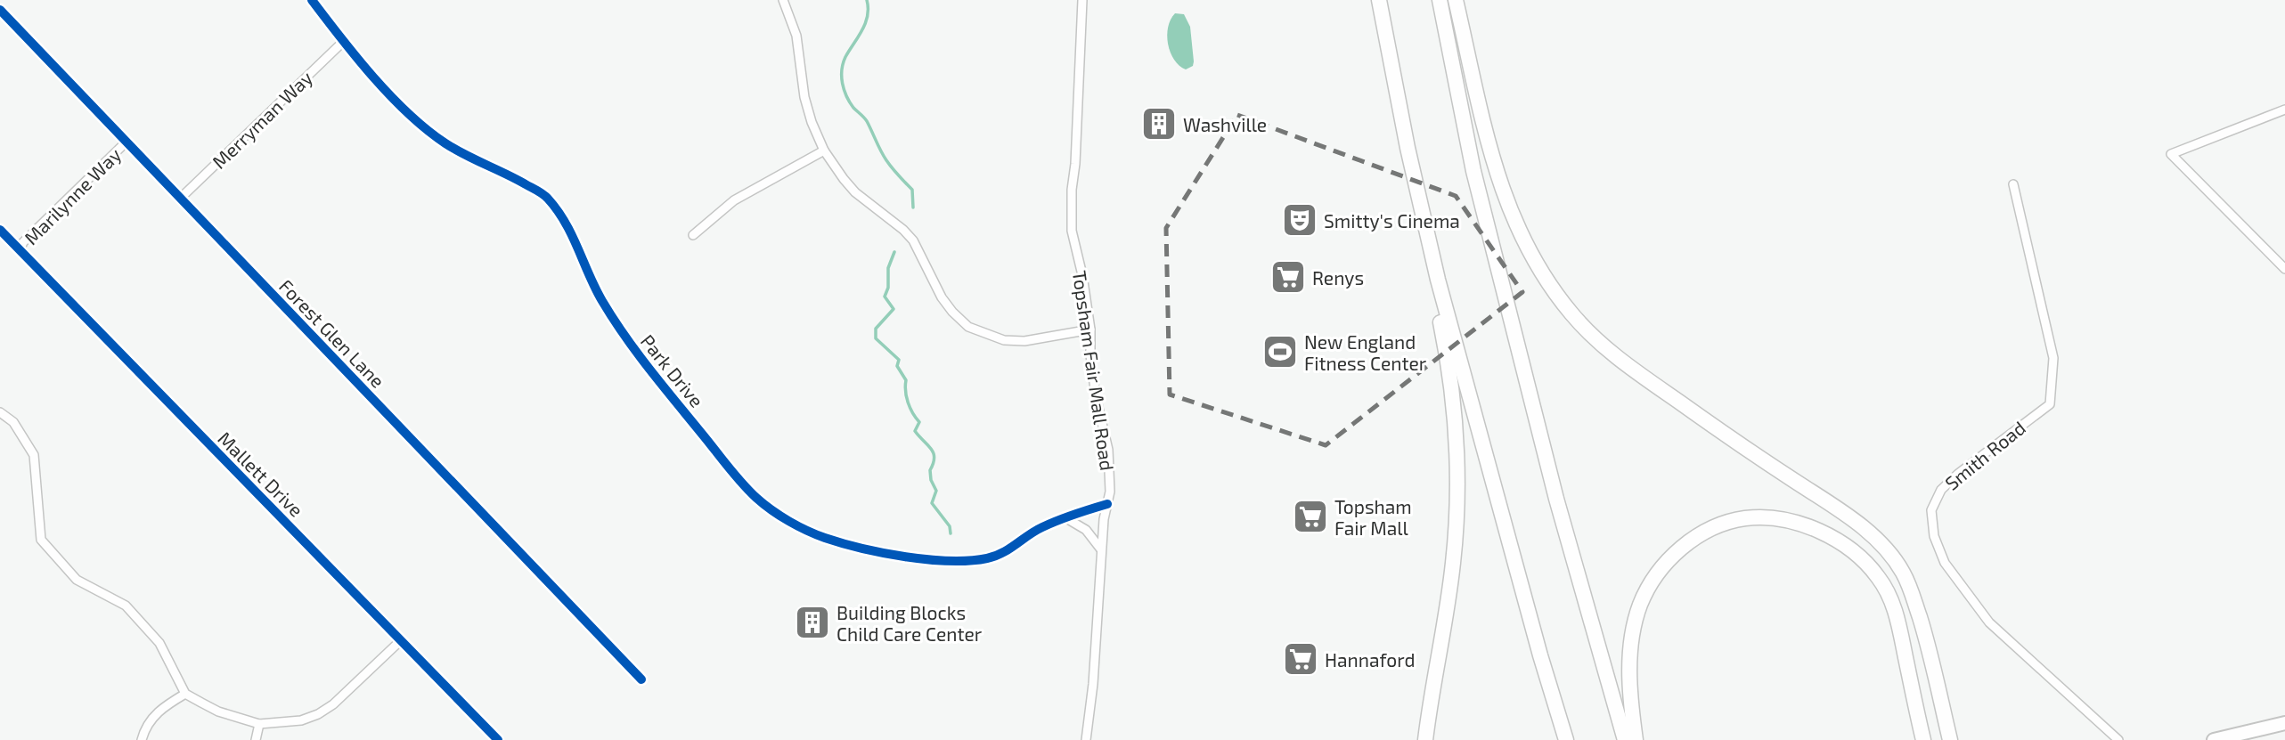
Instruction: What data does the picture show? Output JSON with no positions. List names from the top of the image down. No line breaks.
{"streets":{"street":["Merryman Way","Marilynne Way","Forest Glen Lane","Park Drive","Topsham Fair Mall Road","Smith Road","Mallett Drive"]},"crossings":[["Merryman Way","Forest Glen Lane"],["Merryman Way","Park Drive"],["Marilynne Way","Forest Glen Lane"],["Marilynne Way","Mallett Drive"],["Park Drive","Topsham Fair Mall Road"]],"places":{"building":["Washville","Building Blocks Child Care Center"],"theatre":["Smitty's Cinema"],"supermarket":["Renys","Topsham Fair Mall","Hannaford"],"sports":["New England Fitness Center"]}}
